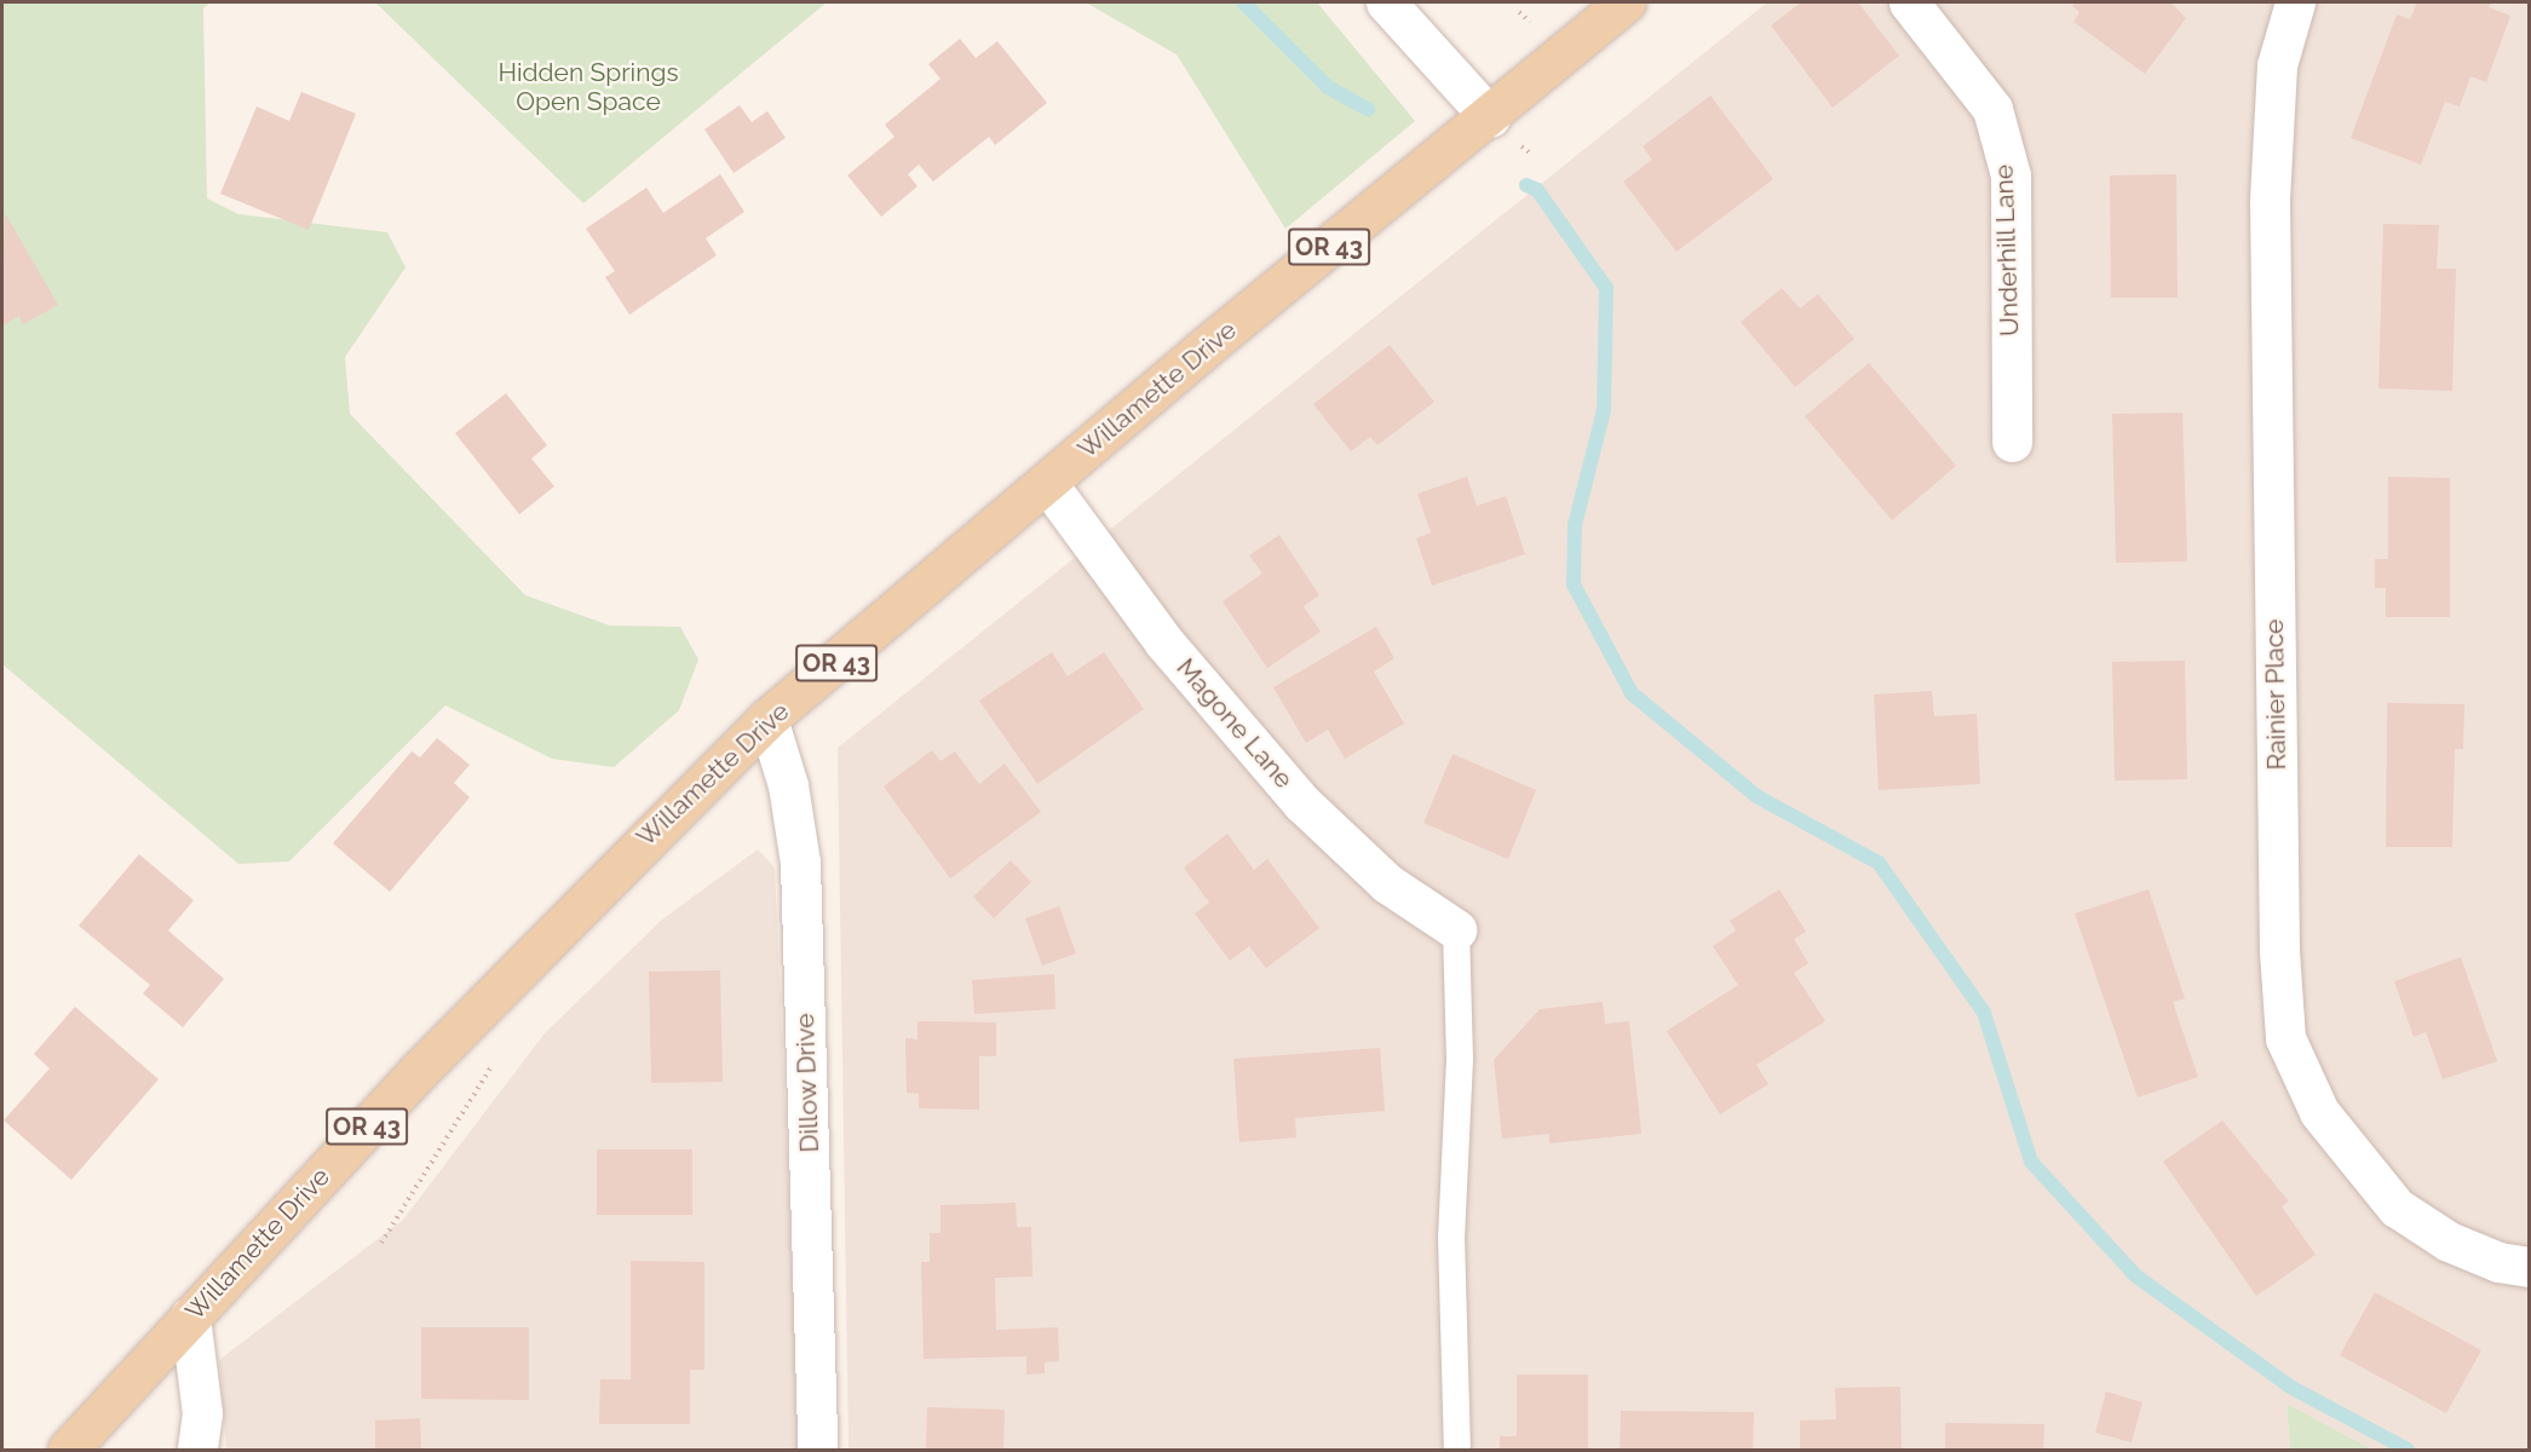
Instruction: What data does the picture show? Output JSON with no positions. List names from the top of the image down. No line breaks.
{"streets":{"main road":["OR 43","Willamette Drive"],"street":["Underhill Lane","Rainier Place","Magone Lane","Dillow Drive"]},"crossings":[["Willamette Drive","Magone Lane"],["Willamette Drive","Dillow Drive"]],"parks":["Hidden Springs Open Space"]}
